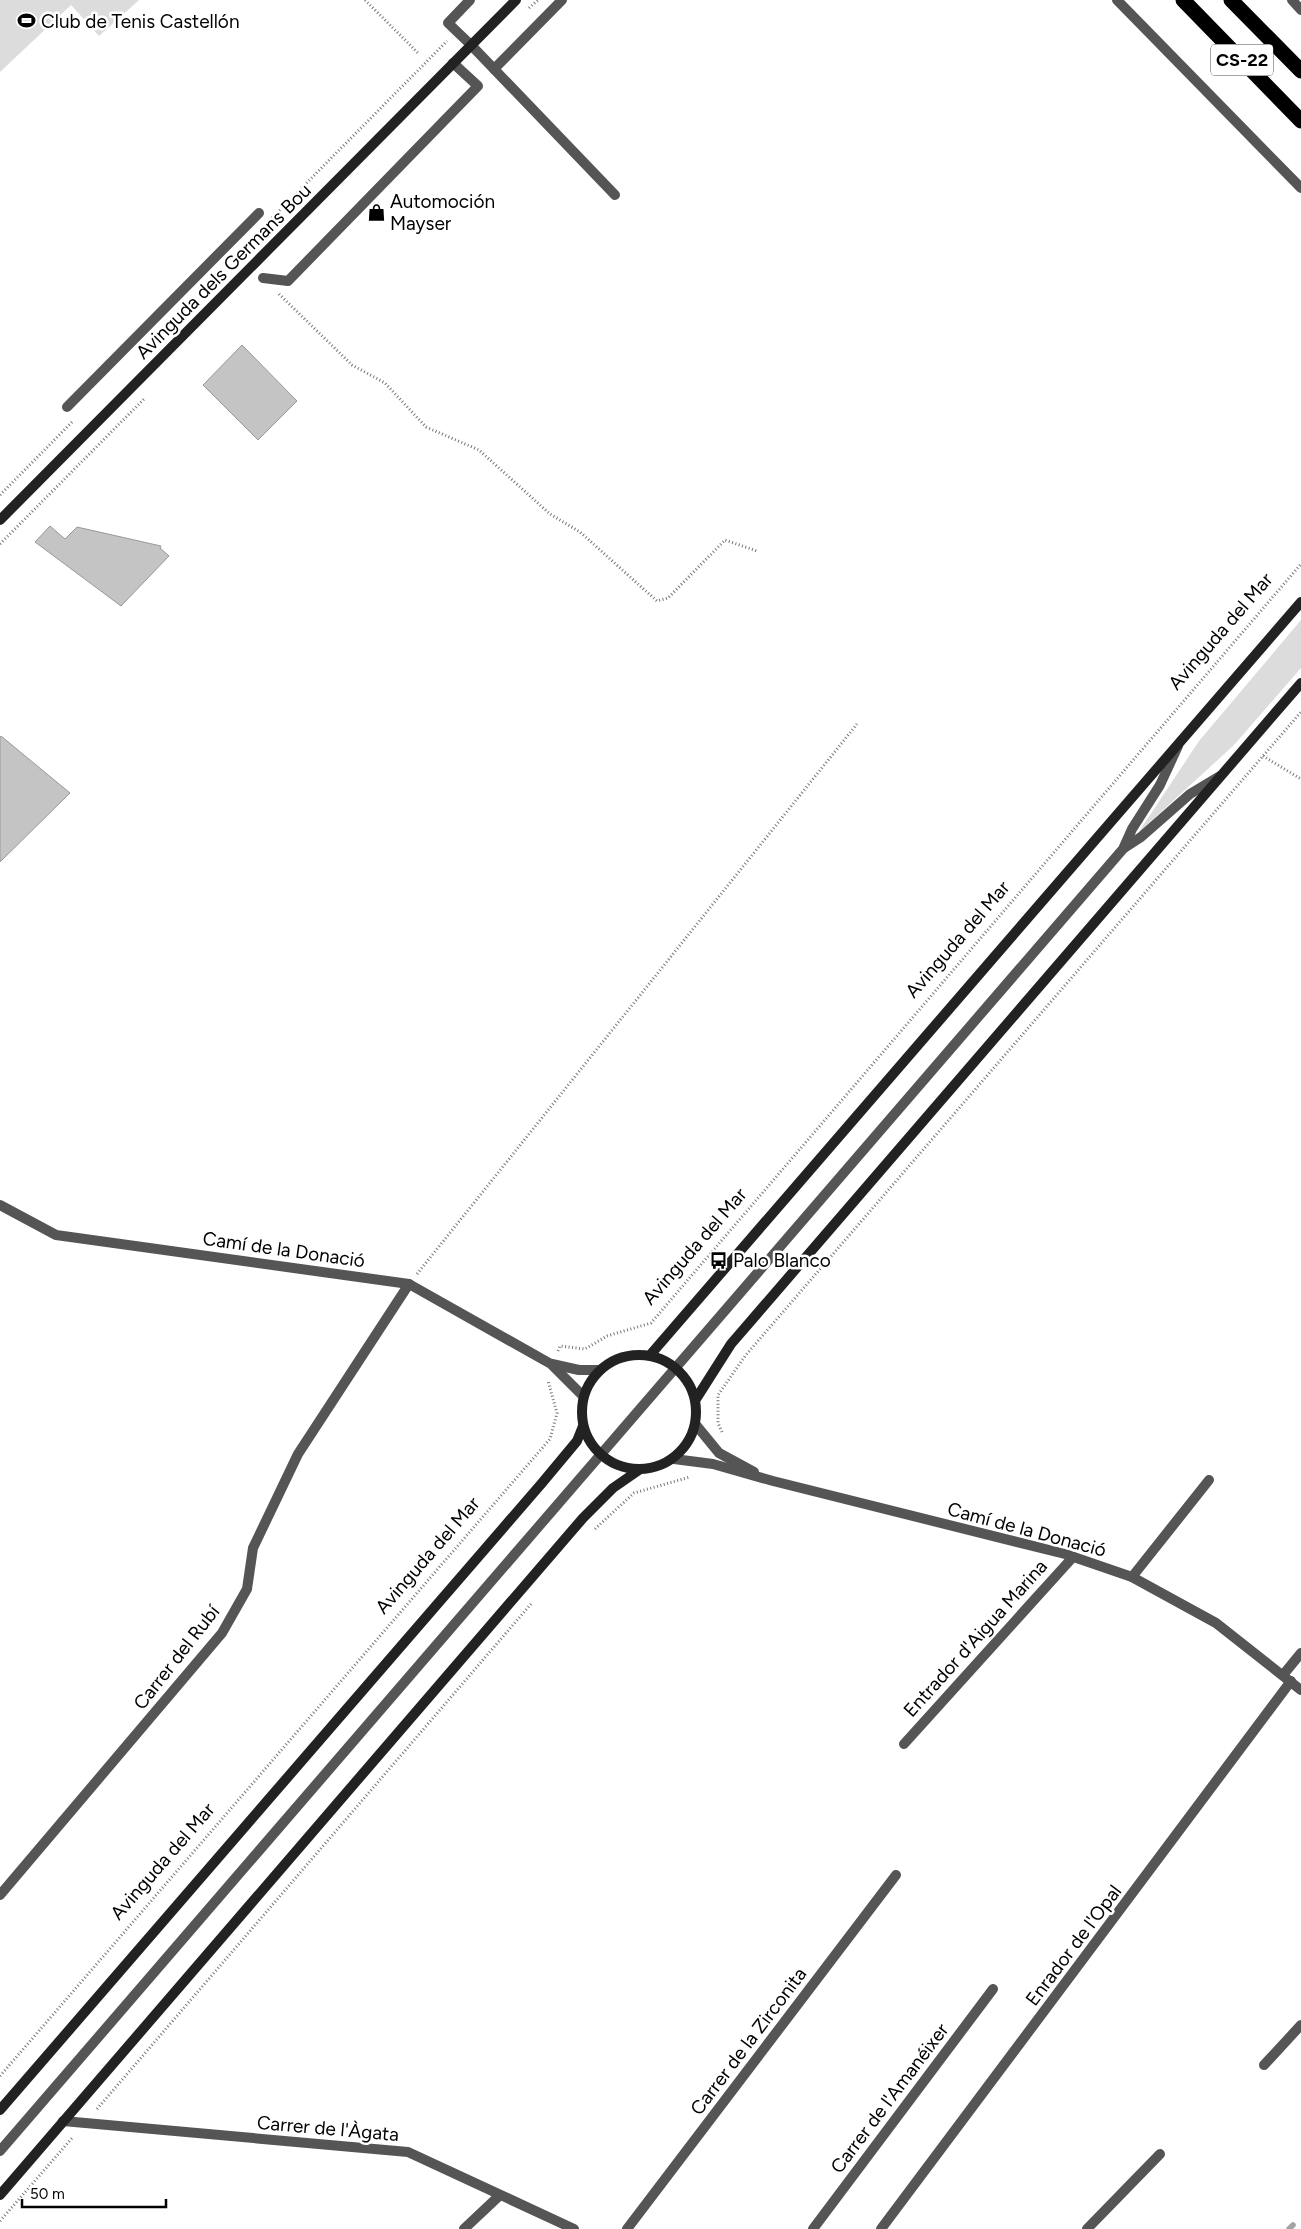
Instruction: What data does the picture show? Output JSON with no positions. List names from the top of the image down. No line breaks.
{"streets":{"highway":["CS-22"],"main road":["Avinguda dels Germans Bou","Avinguda del Mar"],"street":["Camí de la Donació","Entrador d'Aigua Marina","Carrer del Rubí","Enrador de l'Opal","Carrer de la Zirconita","Carrer de l'Amanéixer","Carrer de l'Àgata"]},"crossings":[["Avinguda del Mar","Camí de la Donació"],["Camí de la Donació","Entrador d'Aigua Marina"],["Camí de la Donació","Carrer del Rubí"],["Camí de la Donació","Enrador de l'Opal"]],"places":{"sports":["Club de Tenis Castellón"],"shop":["Automoción Mayser"],"bus stop":["Palo Blanco"]},"scale_bar":"50 m"}
